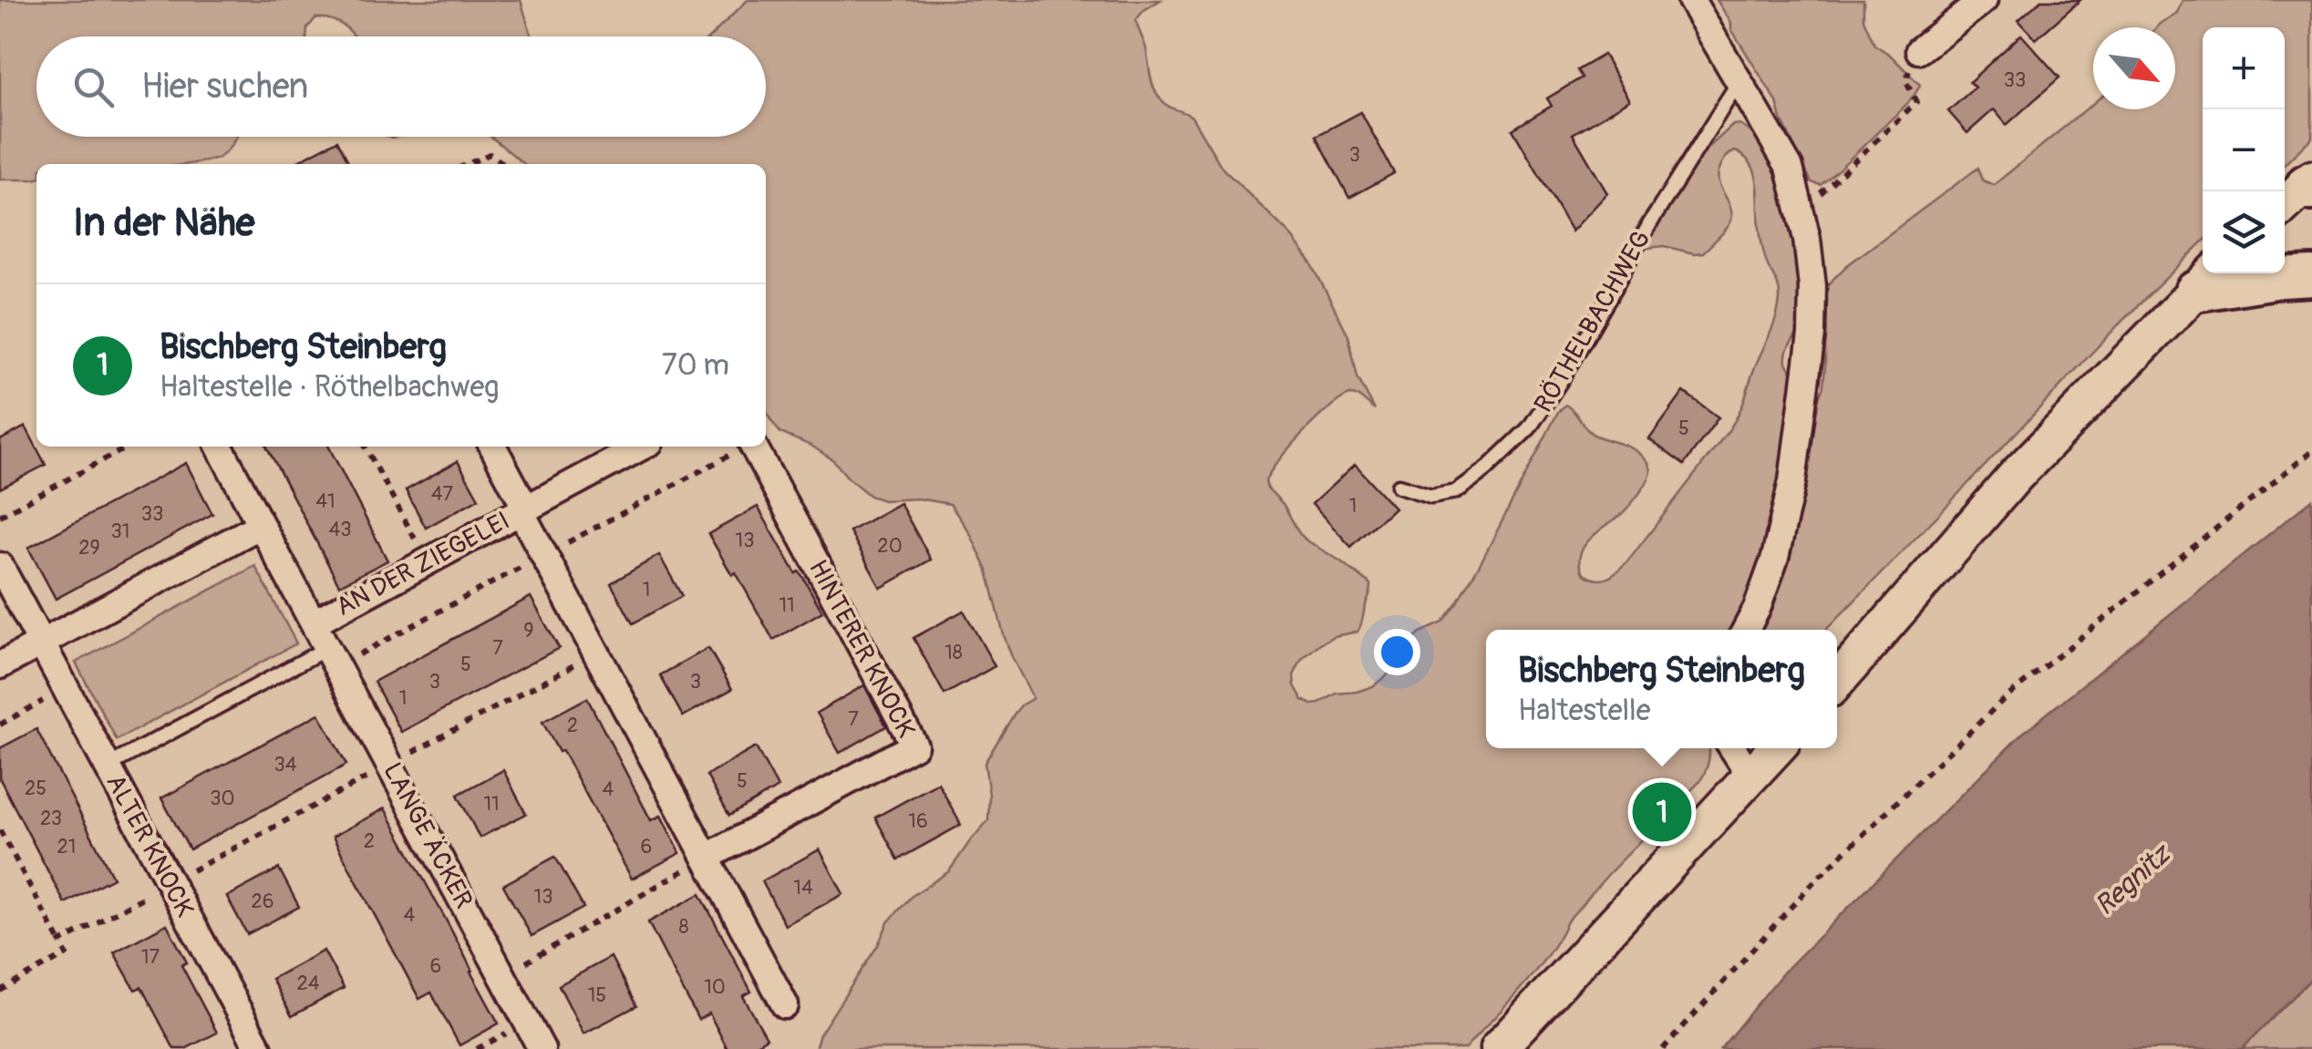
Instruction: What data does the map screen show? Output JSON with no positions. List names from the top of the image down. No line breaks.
{"streets":{"street":["AN DER ZIEGELEI","HINTERER KNOCK","LANGE ÄCKER","ALTER KNOCK"],"lane":["RÖTHELBACHWEG"]},"crossings":[["AN DER ZIEGELEI","LANGE ÄCKER"]],"water":["Regnitz"],"house_numbers":["33","3","5","47","41","1","33","43","31","13","20","29","1","11","9","7","18","5","3","3","1","7","2","34","5","25","4","30","11","23","16","2","21","6","14","13","26","4","8","17","6","24","10","15"],"north":"bottom right","page":{"map_buttons":["+","−"],"search":"Hier suchen","heading":"In der Nähe","list":[{"mark":"1","name":"Bischberg Steinberg","note":"Haltestelle · Röthelbachweg","value":"70 m"}],"popup":["Bischberg Steinberg","Haltestelle"],"pins":"1"}}
